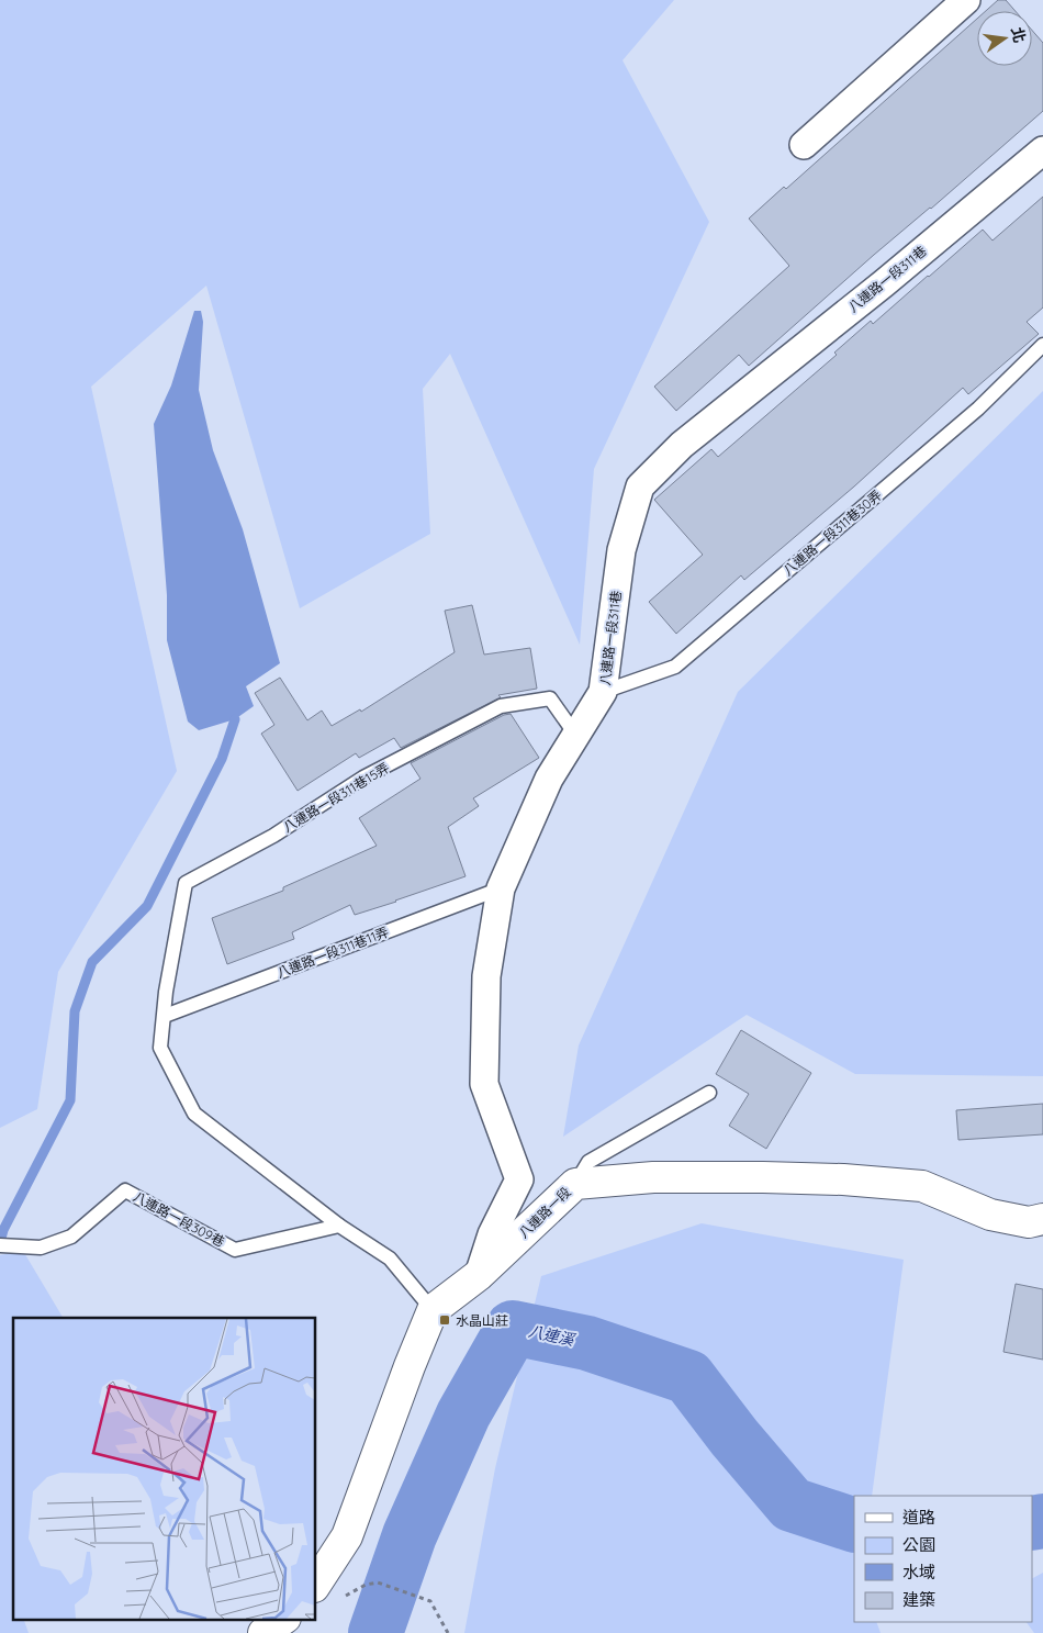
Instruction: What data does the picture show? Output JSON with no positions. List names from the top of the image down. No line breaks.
{"streets":{"street":["八連路一段311巷","八連路一段"],"lane":["八連路一段311巷30弄","八連路一段311巷15弄","八連路一段311巷11弄","八連路一段309巷"]},"crossings":[["八連路一段311巷","八連路一段311巷30弄"],["八連路一段311巷","八連路一段311巷15弄"],["八連路一段311巷","八連路一段311巷11弄"],["八連路一段311巷","八連路一段"],["八連路一段311巷15弄","八連路一段311巷11弄"]],"water":["八連溪"],"places":{"transit":["水晶山莊"]},"legend":["道路","公園","水域","建築"],"north":"right"}
